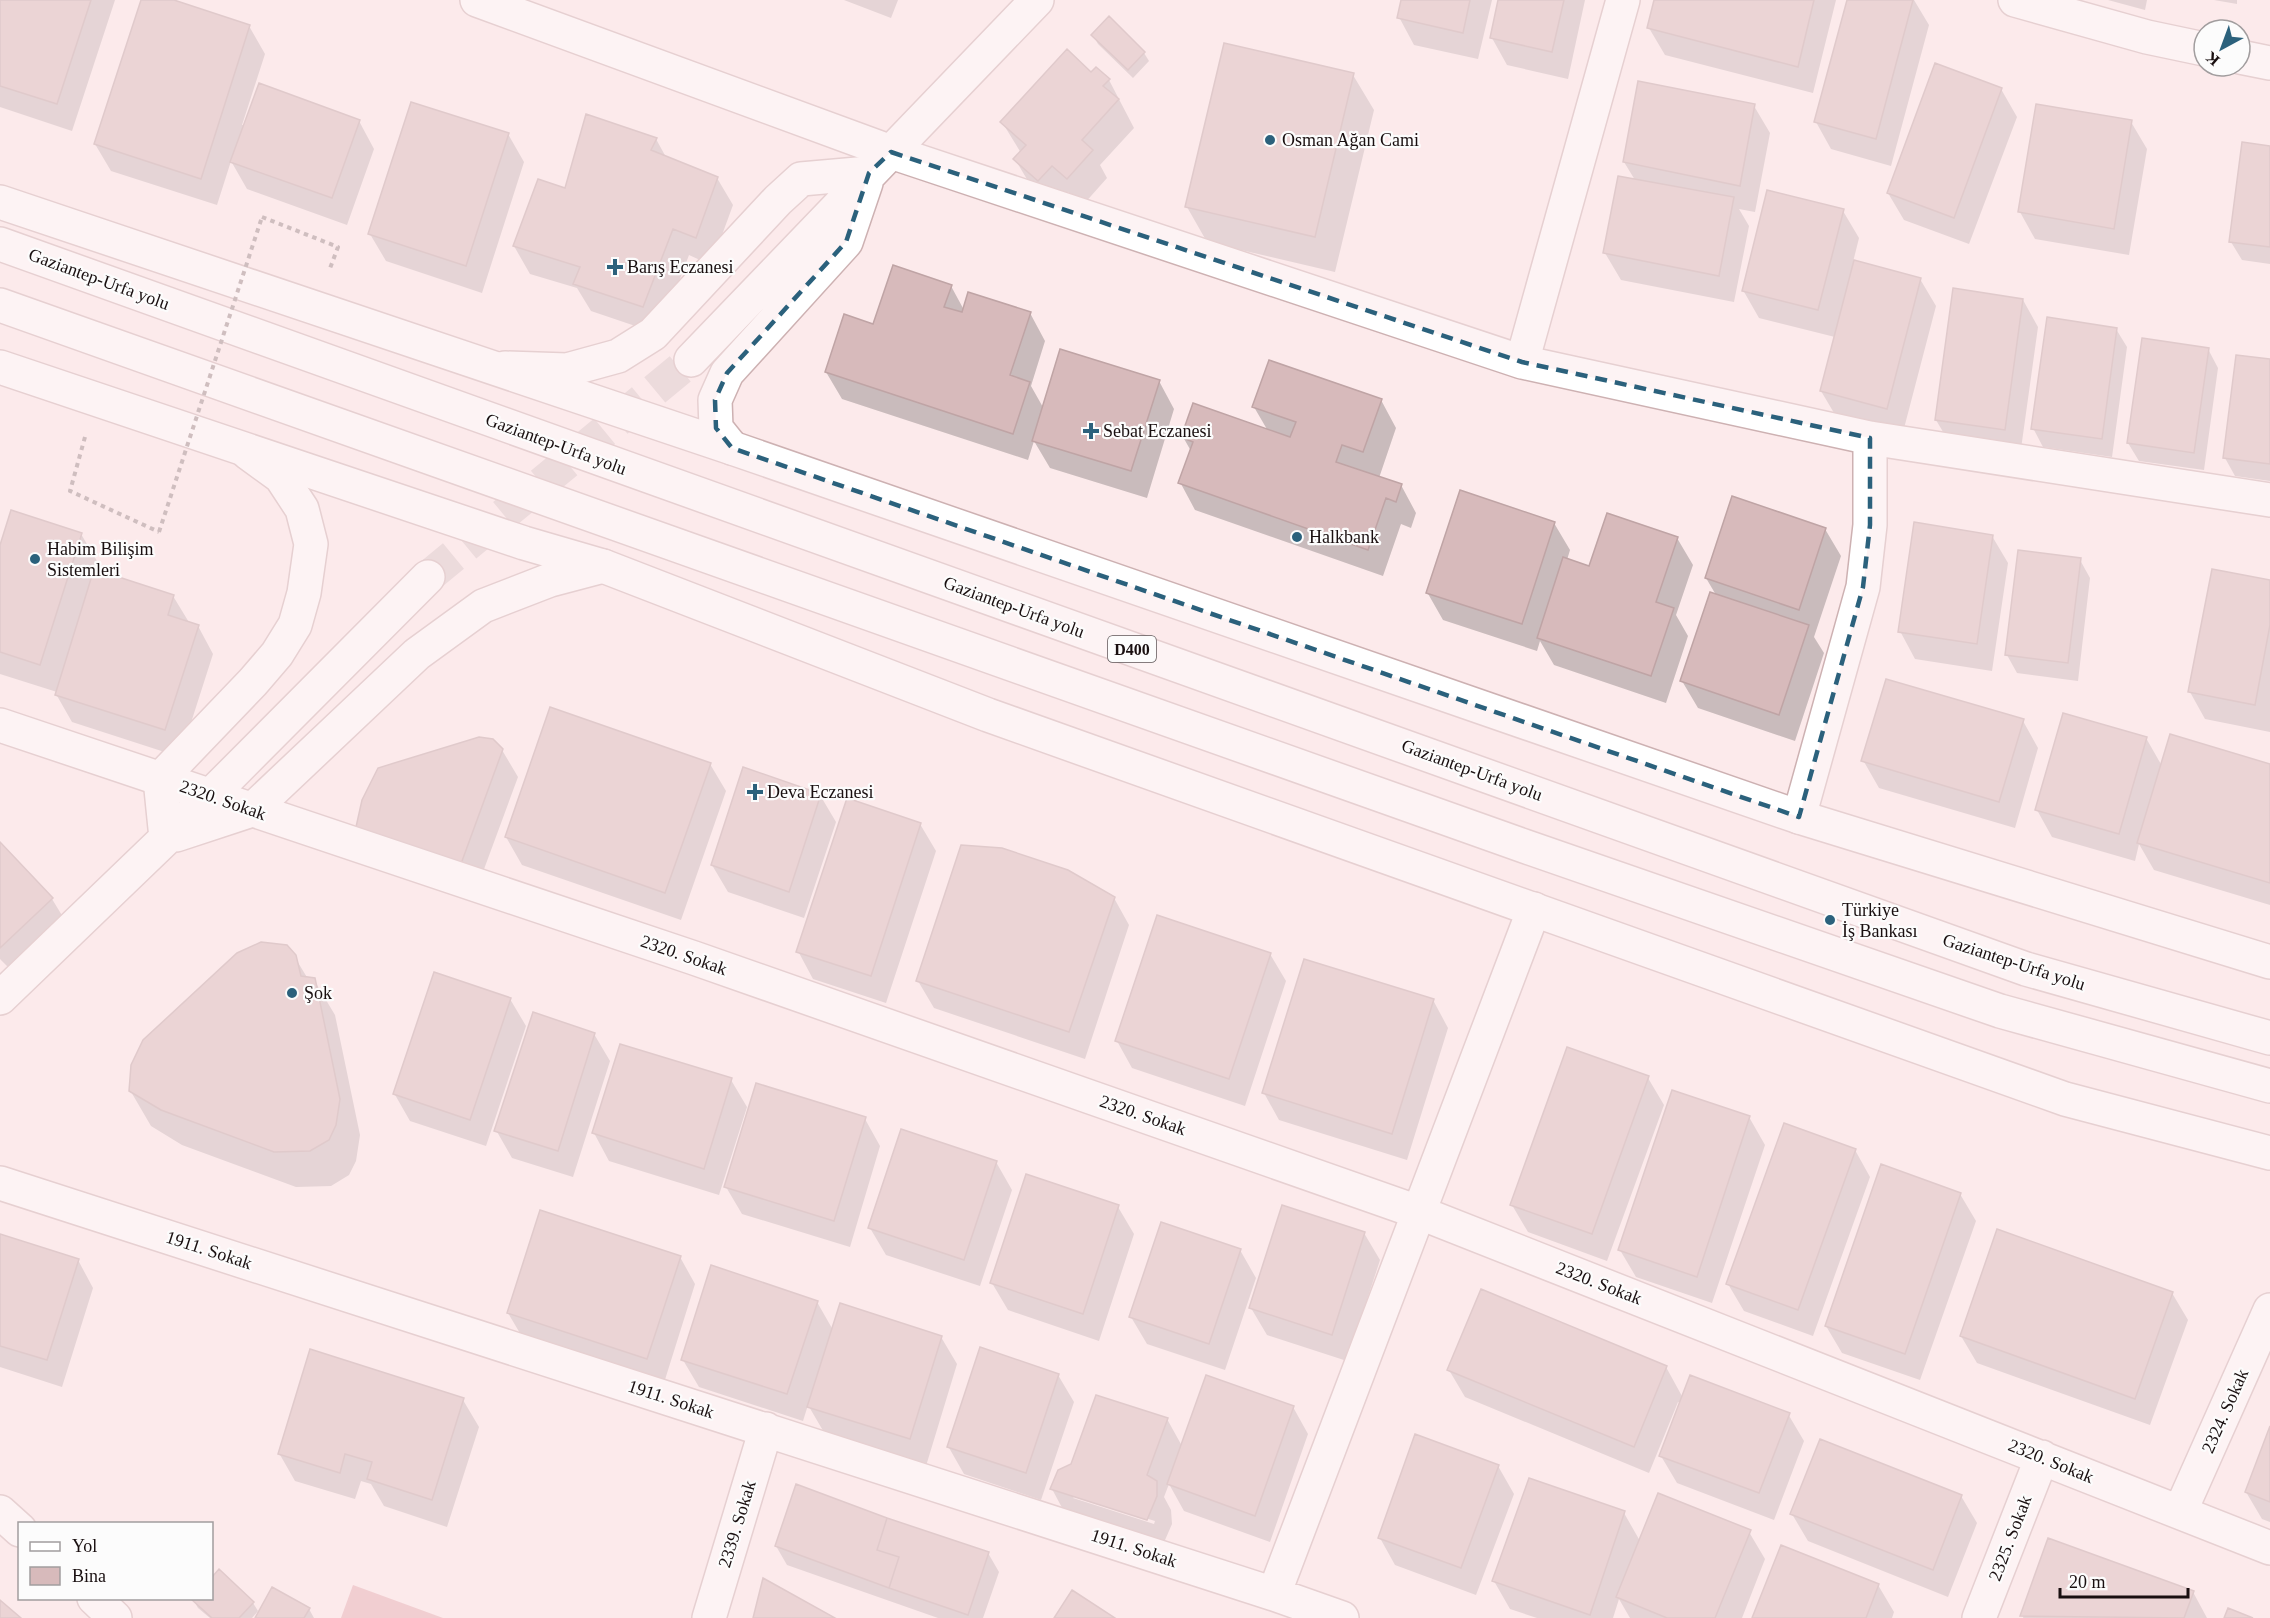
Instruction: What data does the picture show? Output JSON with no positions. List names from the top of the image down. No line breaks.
{"streets":{"main road":["Gaziantep-Urfa yolu","D400","2320. Sokak","1911. Sokak","2324. Sokak","2339. Sokak","2325. Sokak"]},"crossings":[["2320. Sokak","2324. Sokak"],["2320. Sokak","2325. Sokak"],["1911. Sokak","2339. Sokak"]],"places":{"other":["Osman Ağan Cami","Halkbank","Habim Bilişim Sistemleri","Türkiye İş Bankası","Şok"],"health":["Barış Eczanesi","Sebat Eczanesi","Deva Eczanesi"]},"legend":["Yol","Bina"],"scale_bar":"20 m","north":"bottom left"}
